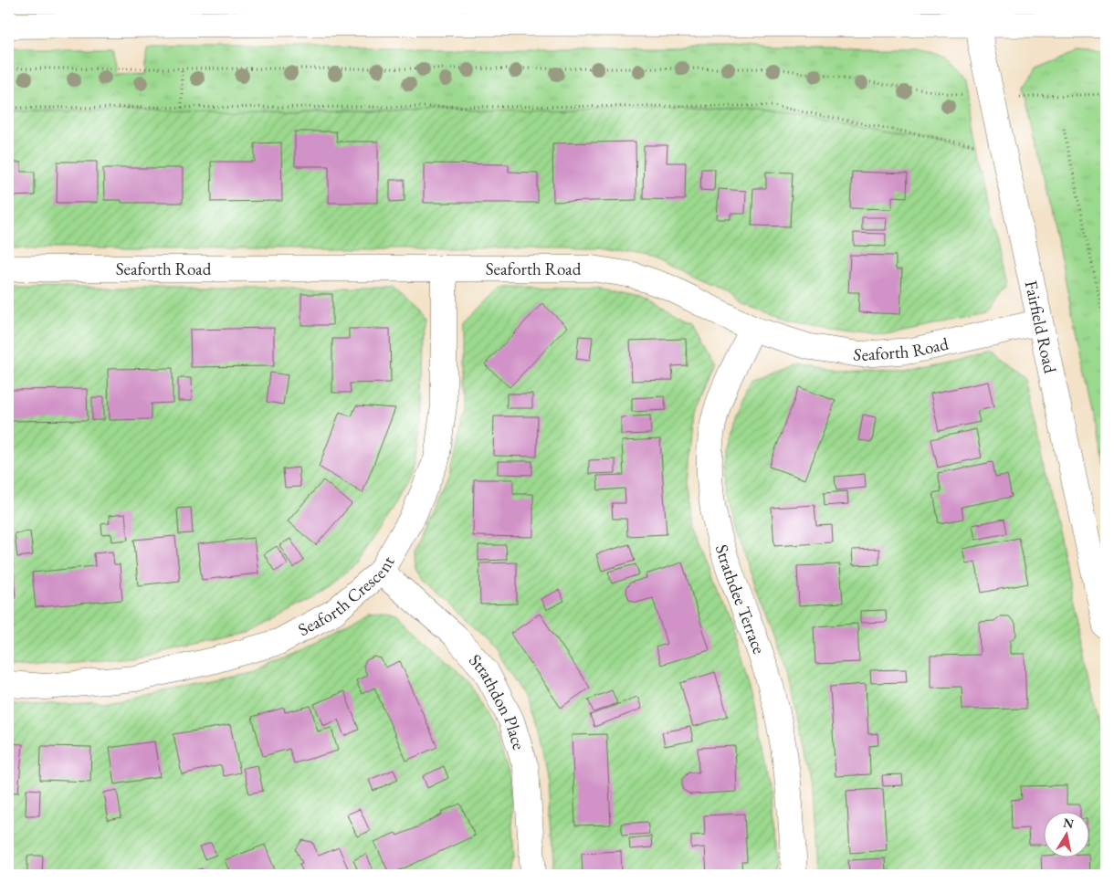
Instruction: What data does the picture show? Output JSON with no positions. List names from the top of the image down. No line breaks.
{"streets":{"street":["Seaforth Road","Fairfield Road","Seaforth Crescent","Strathdee Terrace","Strathdon Place"]},"crossings":[["Seaforth Road","Fairfield Road"],["Seaforth Road","Seaforth Crescent"],["Seaforth Road","Strathdee Terrace"],["Seaforth Crescent","Strathdon Place"]],"north":"top"}
